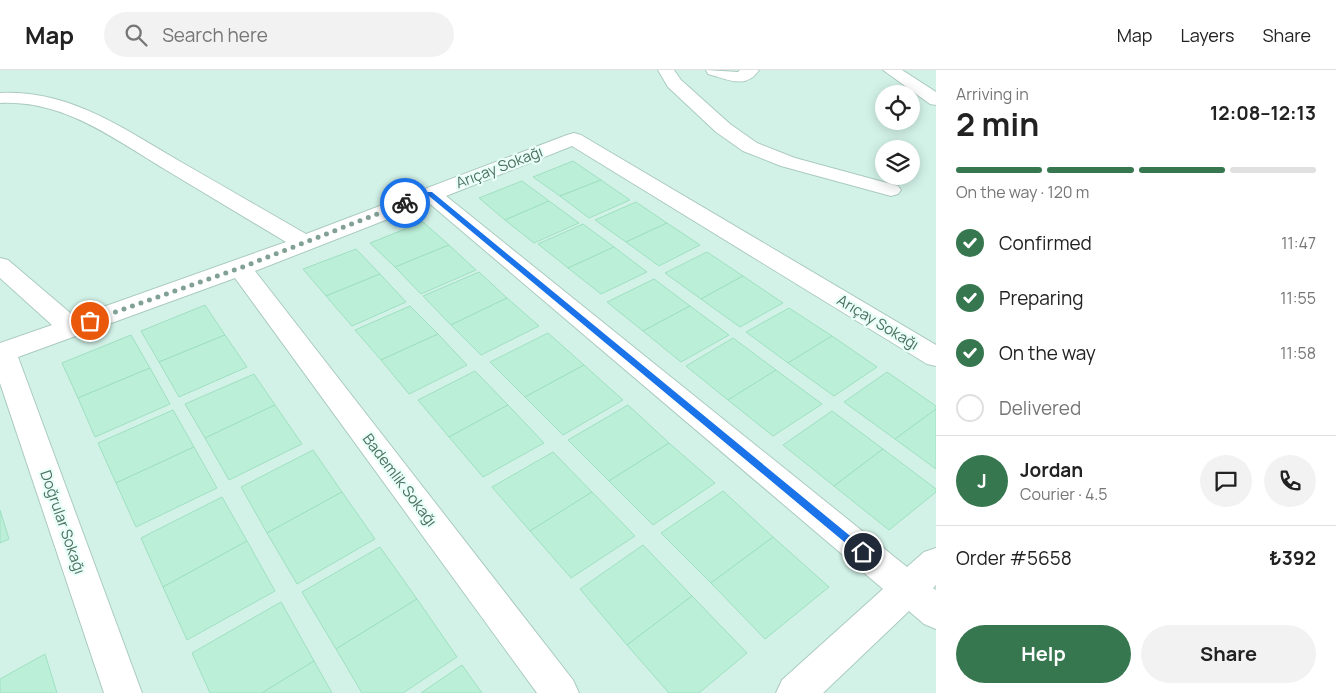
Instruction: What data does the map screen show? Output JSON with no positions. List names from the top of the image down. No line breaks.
{"streets":{"street":["Arıçay Sokağı","Bademlik Sokağı","Doğrular Sokağı"]},"crossings":[["Arıçay Sokağı","Bademlik Sokağı"],["Arıçay Sokağı","Doğrular Sokağı"]],"page":{"header":"Map","search":"Search here","nav":["Map","Layers","Share"],"heading":["2 min","Arriving in","12:08–12:13"],"panel":["Jordan","Courier · 4.5","Order #5658","₺392"],"bar":"On the way · 120 m","list":[["Confirmed","11:47"],["Preparing","11:55"],["On the way","11:58"],"Delivered"],"round":"J","buttons":["Help","Share"]}}
